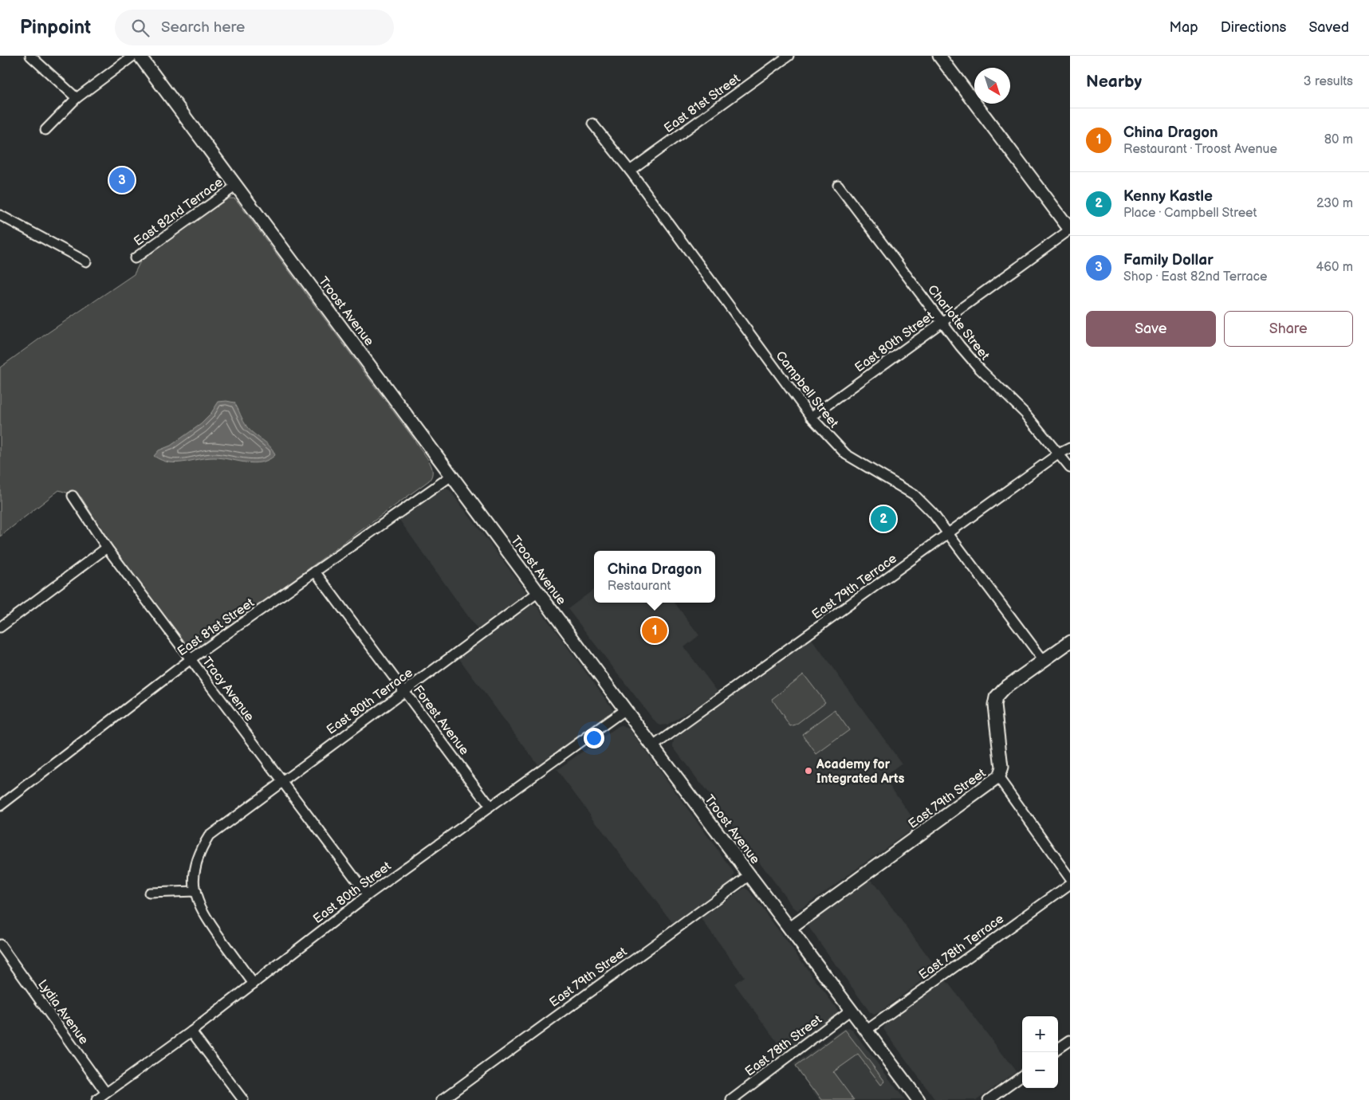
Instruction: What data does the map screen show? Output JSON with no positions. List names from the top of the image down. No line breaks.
{"streets":{"main road":["Troost Avenue","East 79th Street"],"street":["East 81st Street","East 82nd Terrace","Charlotte Street","East 80th Street","Campbell Street","East 79th Terrace","Tracy Avenue","East 80th Terrace","Forest Avenue","East 78th Terrace","Lydia Avenue","East 78th Street"]},"crossings":[["East 81st Street","Troost Avenue"],["East 81st Street","Campbell Street"],["East 81st Street","Tracy Avenue"],["East 81st Street","Forest Avenue"],["East 82nd Terrace","Troost Avenue"],["Troost Avenue","East 80th Street"],["Troost Avenue","East 79th Terrace"],["Troost Avenue","East 80th Terrace"],["Troost Avenue","East 79th Street"],["Troost Avenue","East 78th Terrace"],["Troost Avenue","East 78th Street"],["Charlotte Street","East 80th Street"],["Charlotte Street","East 79th Terrace"],["East 80th Street","Campbell Street"],["East 80th Street","Tracy Avenue"],["East 80th Street","East 80th Terrace"],["East 80th Street","Forest Avenue"],["East 80th Street","Lydia Avenue"],["Campbell Street","East 79th Terrace"],["Campbell Street","East 79th Street"],["Tracy Avenue","East 80th Terrace"],["East 80th Terrace","Forest Avenue"]],"places":["Academy for Integrated Arts"],"north":"bottom right","page":{"header":"Pinpoint","search":"Search here","nav":["Map","Directions","Saved"],"heading":["Nearby","3 results"],"list":[{"mark":"1","name":"China Dragon","note":"Restaurant · Troost Avenue","value":"80 m"},{"mark":"2","name":"Kenny Kastle","note":"Place · Campbell Street","value":"230 m"},{"mark":"3","name":"Family Dollar","note":"Shop · East 82nd Terrace","value":"460 m"}],"pins":["3","2","1"],"buttons":["Save","Share"],"popup":["China Dragon","Restaurant"],"map_buttons":["+","−"]}}
